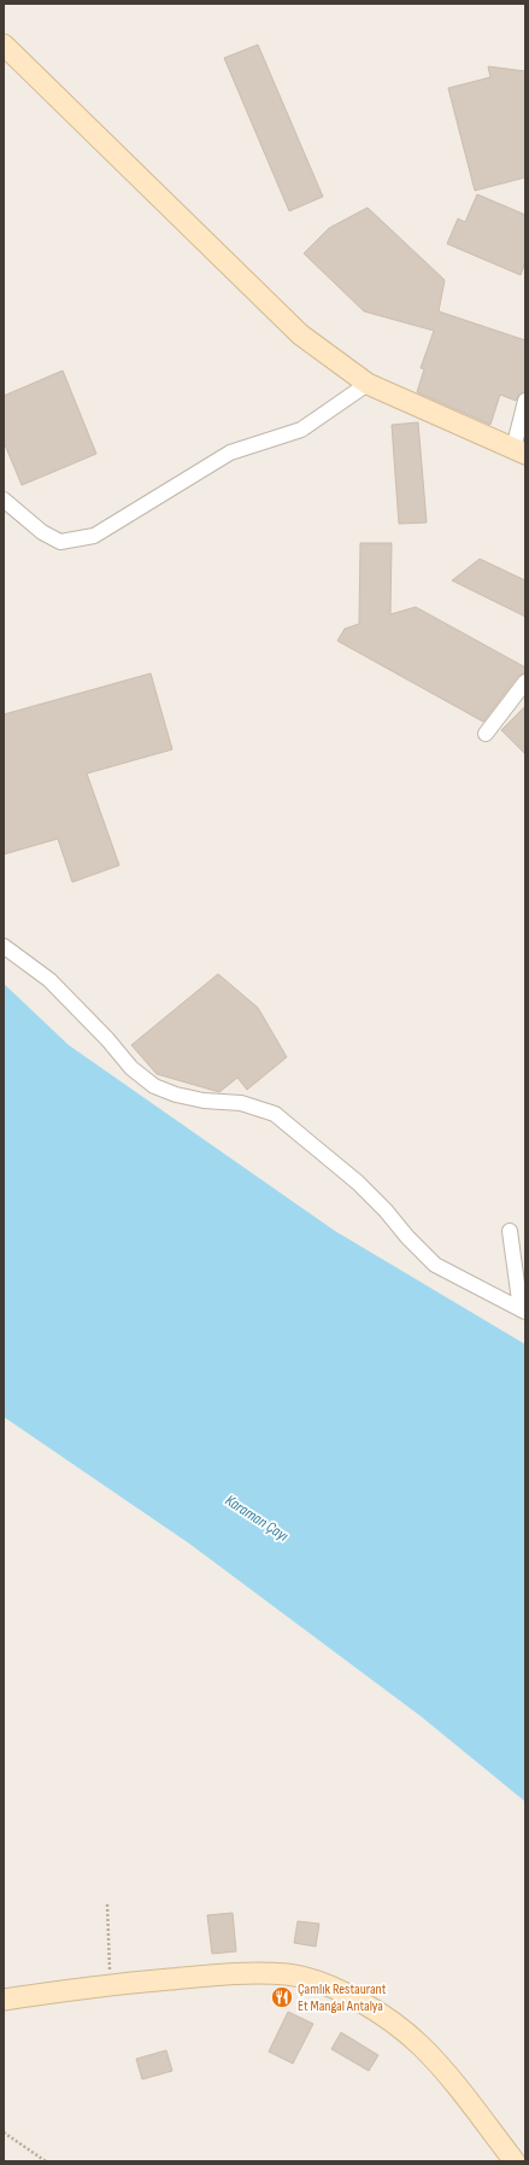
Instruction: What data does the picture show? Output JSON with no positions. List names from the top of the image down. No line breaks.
{"water":["Karaman Çayı"],"places":{"restaurant":["Çamlık Restaurant Et Mangal Antalya"]}}
